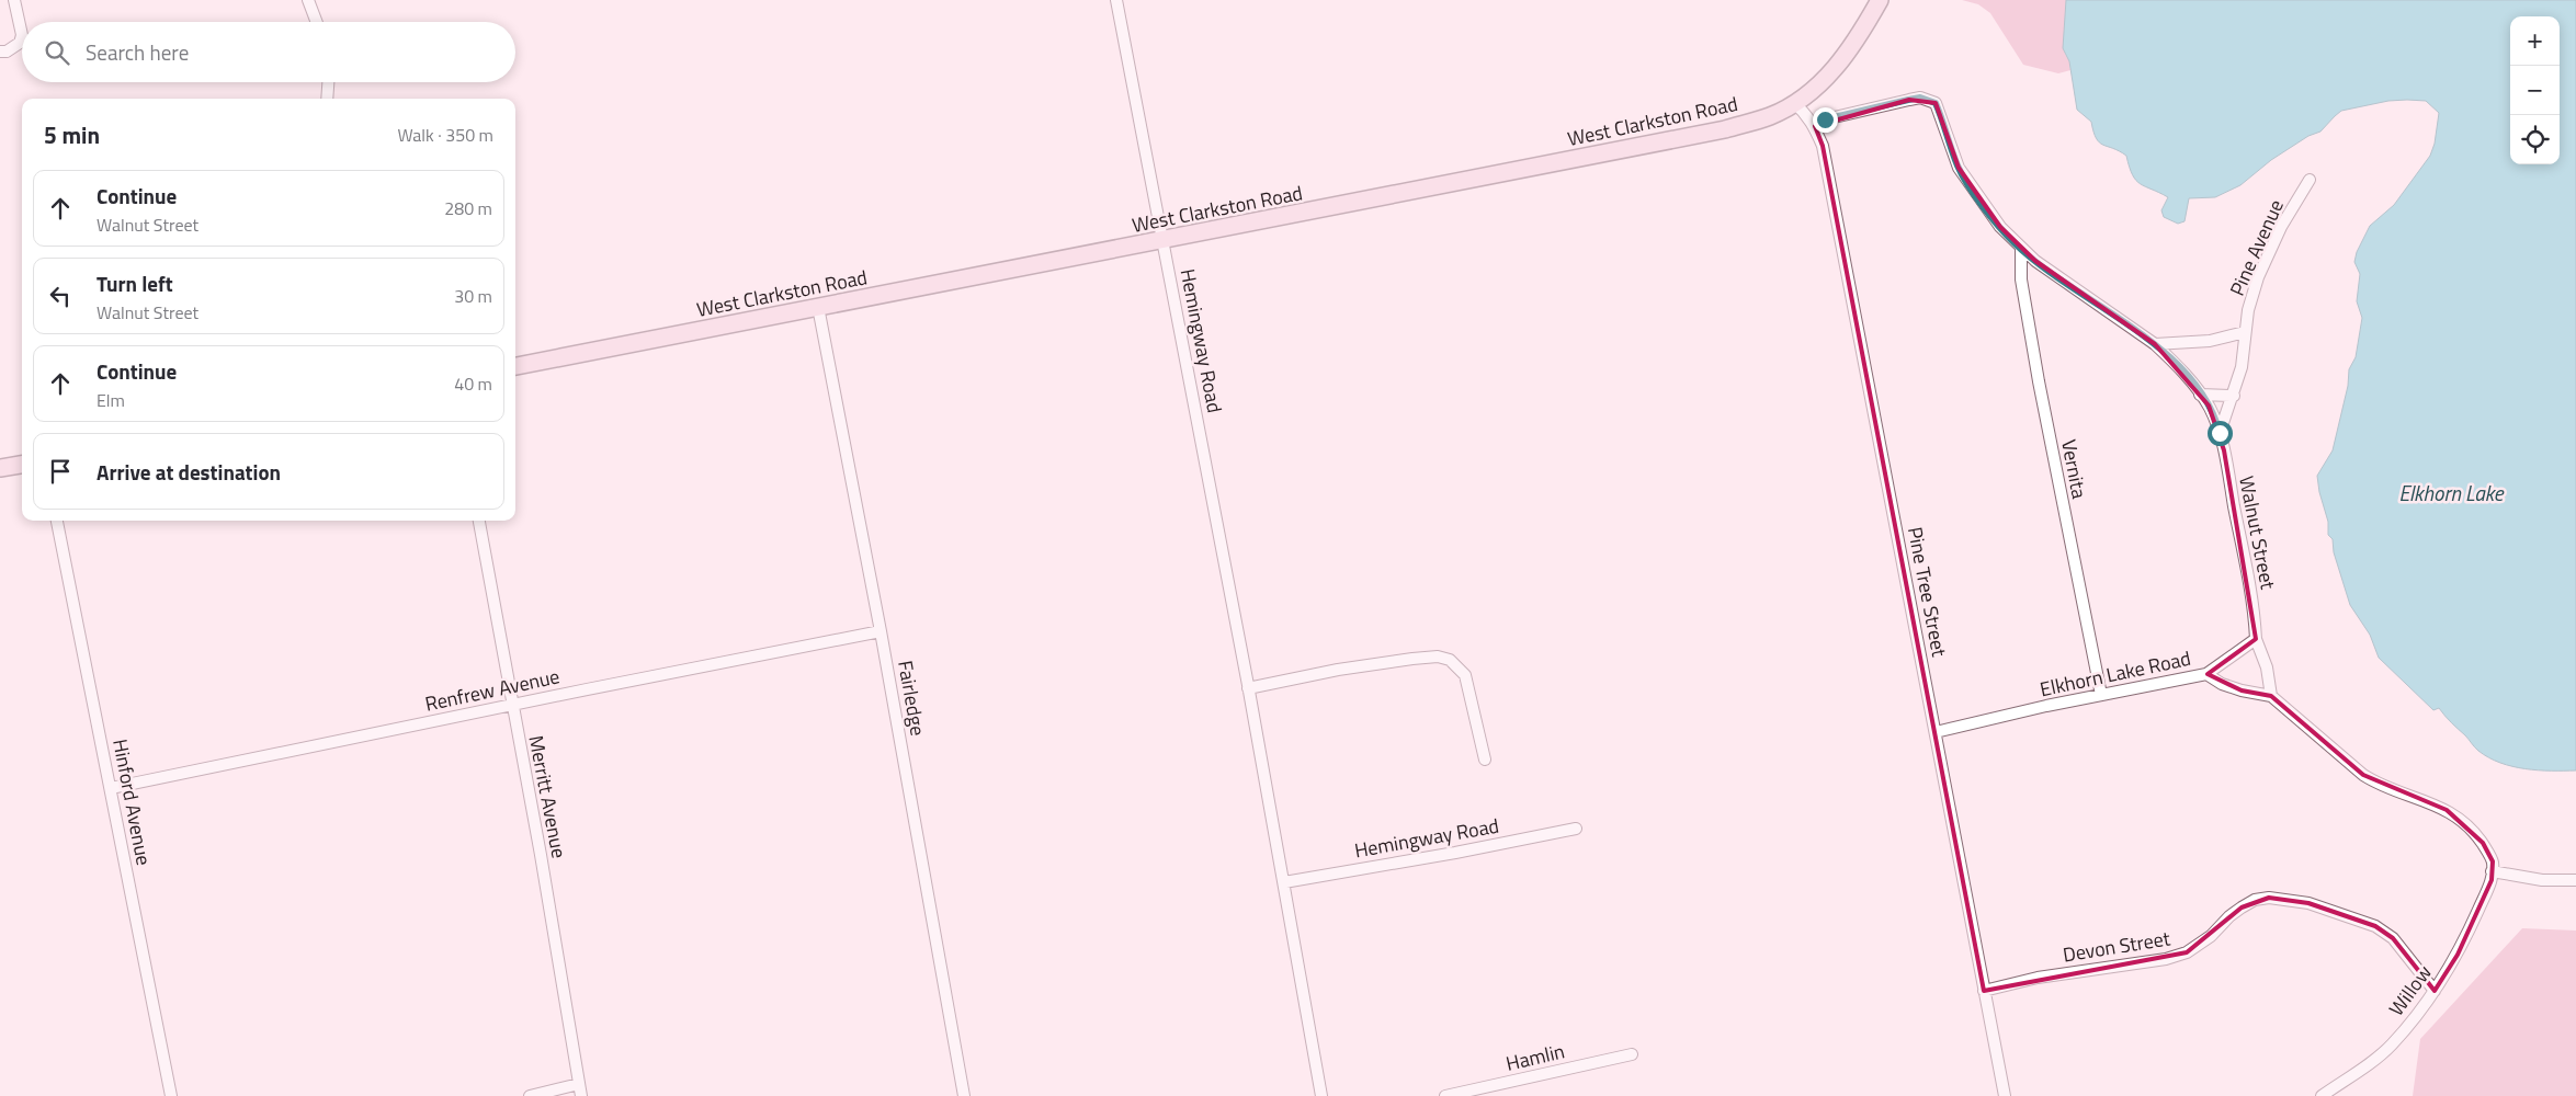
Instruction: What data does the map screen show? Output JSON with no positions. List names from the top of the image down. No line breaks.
{"streets":{"main road":["West Clarkston Road"],"street":["Pine Avenue","Hemingway Road","Vernita","Walnut Street","Pine Tree Street","Elkhorn Lake Road","Renfrew Avenue","Fairledge","Merritt Avenue","Hinford Avenue","Devon Street","Willow","Hamlin"]},"crossings":[["West Clarkston Road","Hemingway Road"],["West Clarkston Road","Pine Tree Street"],["West Clarkston Road","Fairledge"],["Vernita","Walnut Street"],["Vernita","Elkhorn Lake Road"],["Walnut Street","Pine Tree Street"],["Walnut Street","Elkhorn Lake Road"],["Pine Tree Street","Elkhorn Lake Road"],["Pine Tree Street","Devon Street"],["Elkhorn Lake Road","Willow"],["Renfrew Avenue","Fairledge"],["Renfrew Avenue","Merritt Avenue"],["Renfrew Avenue","Hinford Avenue"],["Devon Street","Willow"]],"water":["Elkhorn Lake"],"page":{"map_buttons":["+","−"],"search":"Search here","heading":["5 min","Walk · 350 m"],"list":[["Continue","Walnut Street","280 m"],["Turn left","Walnut Street","30 m"],["Continue","Elm","40 m"],"Arrive at destination"]}}
